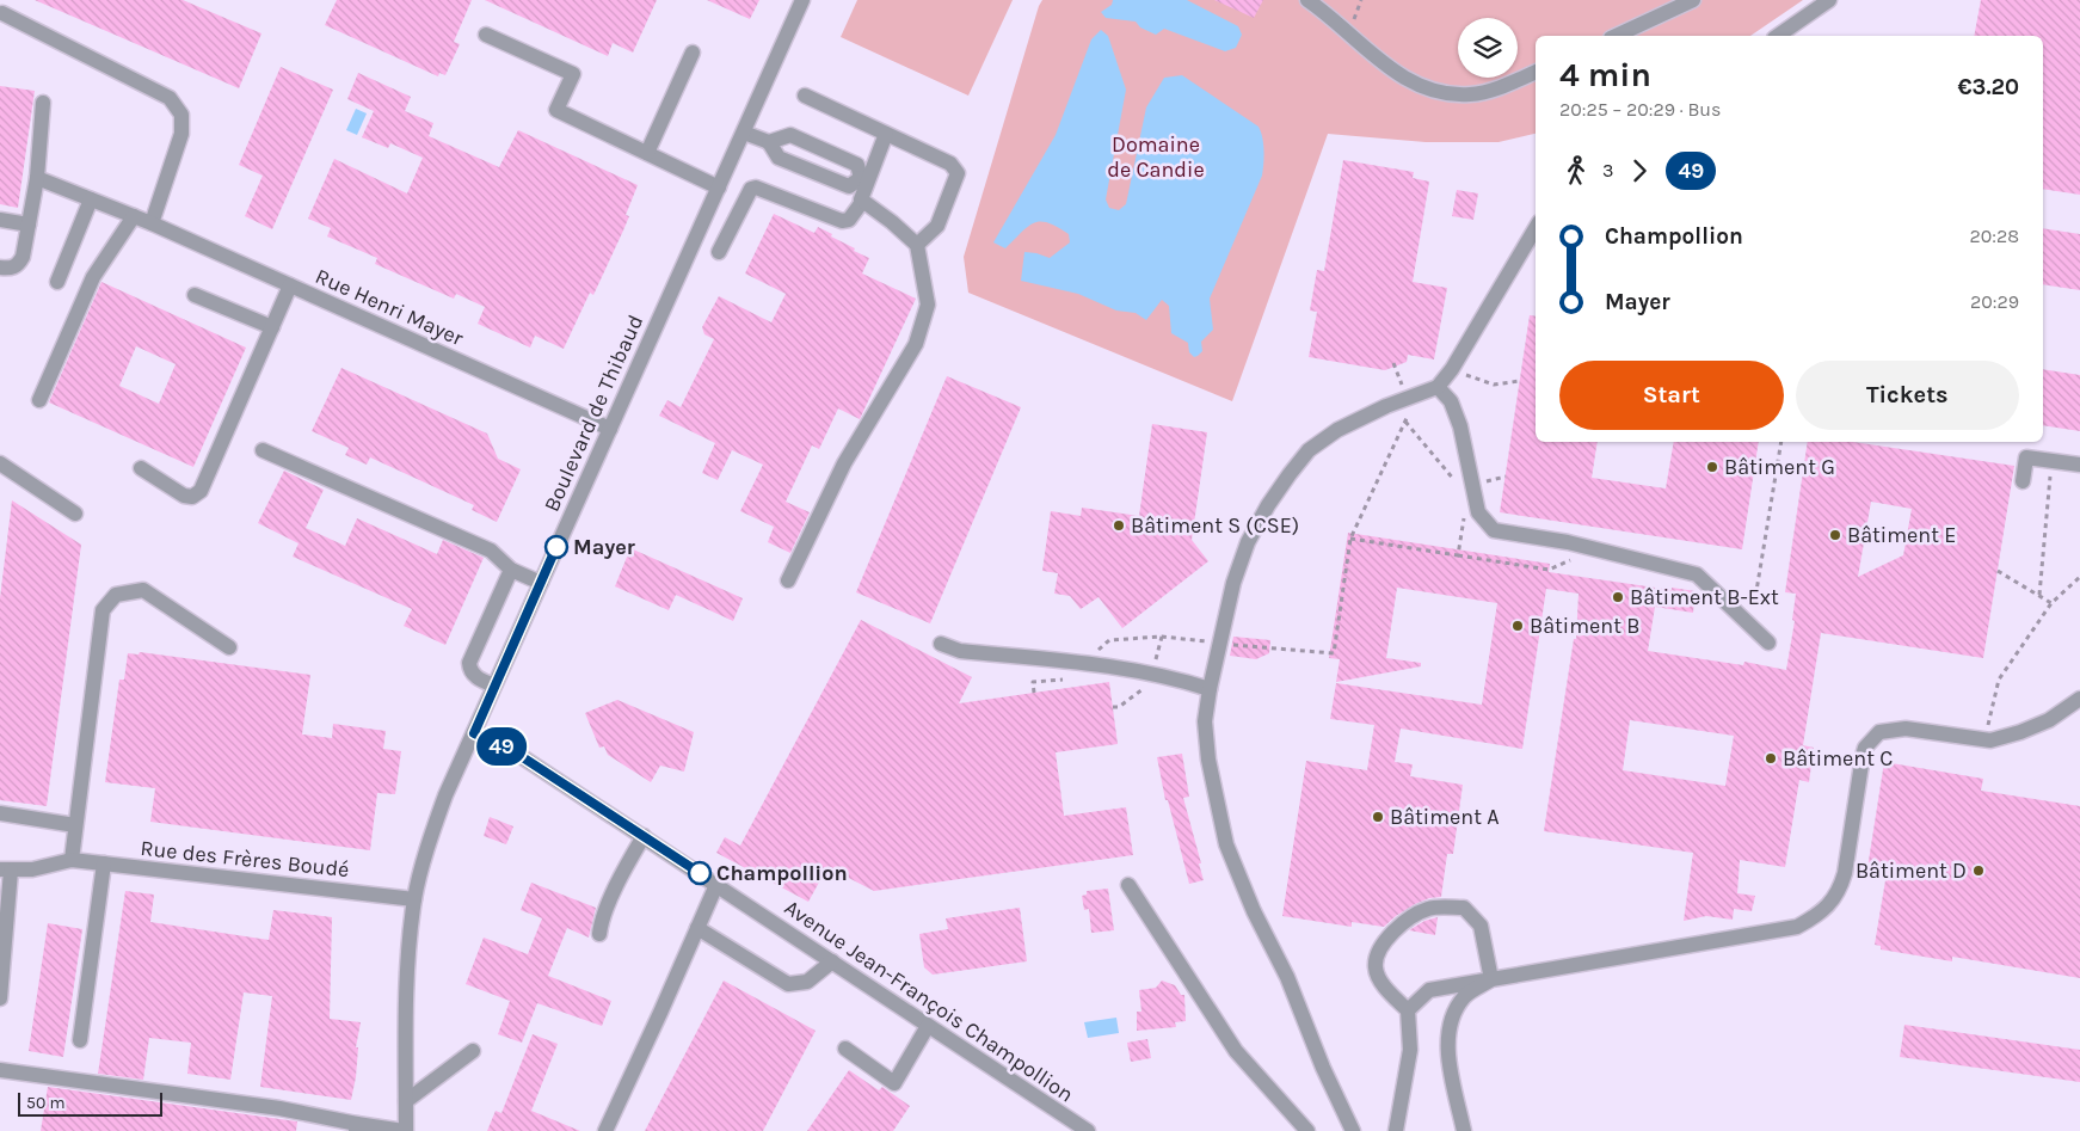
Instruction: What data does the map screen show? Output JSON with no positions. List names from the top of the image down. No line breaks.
{"streets":{"street":["Rue Henri Mayer","Boulevard de Thibaud","Rue des Frères Boudé","Avenue Jean-François Champollion"]},"crossings":[["Rue Henri Mayer","Boulevard de Thibaud"],["Boulevard de Thibaud","Rue des Frères Boudé"],["Boulevard de Thibaud","Avenue Jean-François Champollion"]],"parks":["Domaine de Candie"],"places":["Bâtiment G","Bâtiment S (CSE)","Bâtiment E","Mayer","Bâtiment B-Ext","Bâtiment B","Bâtiment C","Bâtiment A","Bâtiment D","Champollion"],"lines":["bus line 49"],"scale_bar":"50 m","page":{"on_map":"49","heading":["4 min","20:25 – 20:29 · Bus","€3.20"],"legs":["3","49"],"list":[{"name":"Champollion","value":"20:28"},{"name":"Mayer","value":"20:29"}],"buttons":["Start","Tickets"],"scale":"50 m"}}
